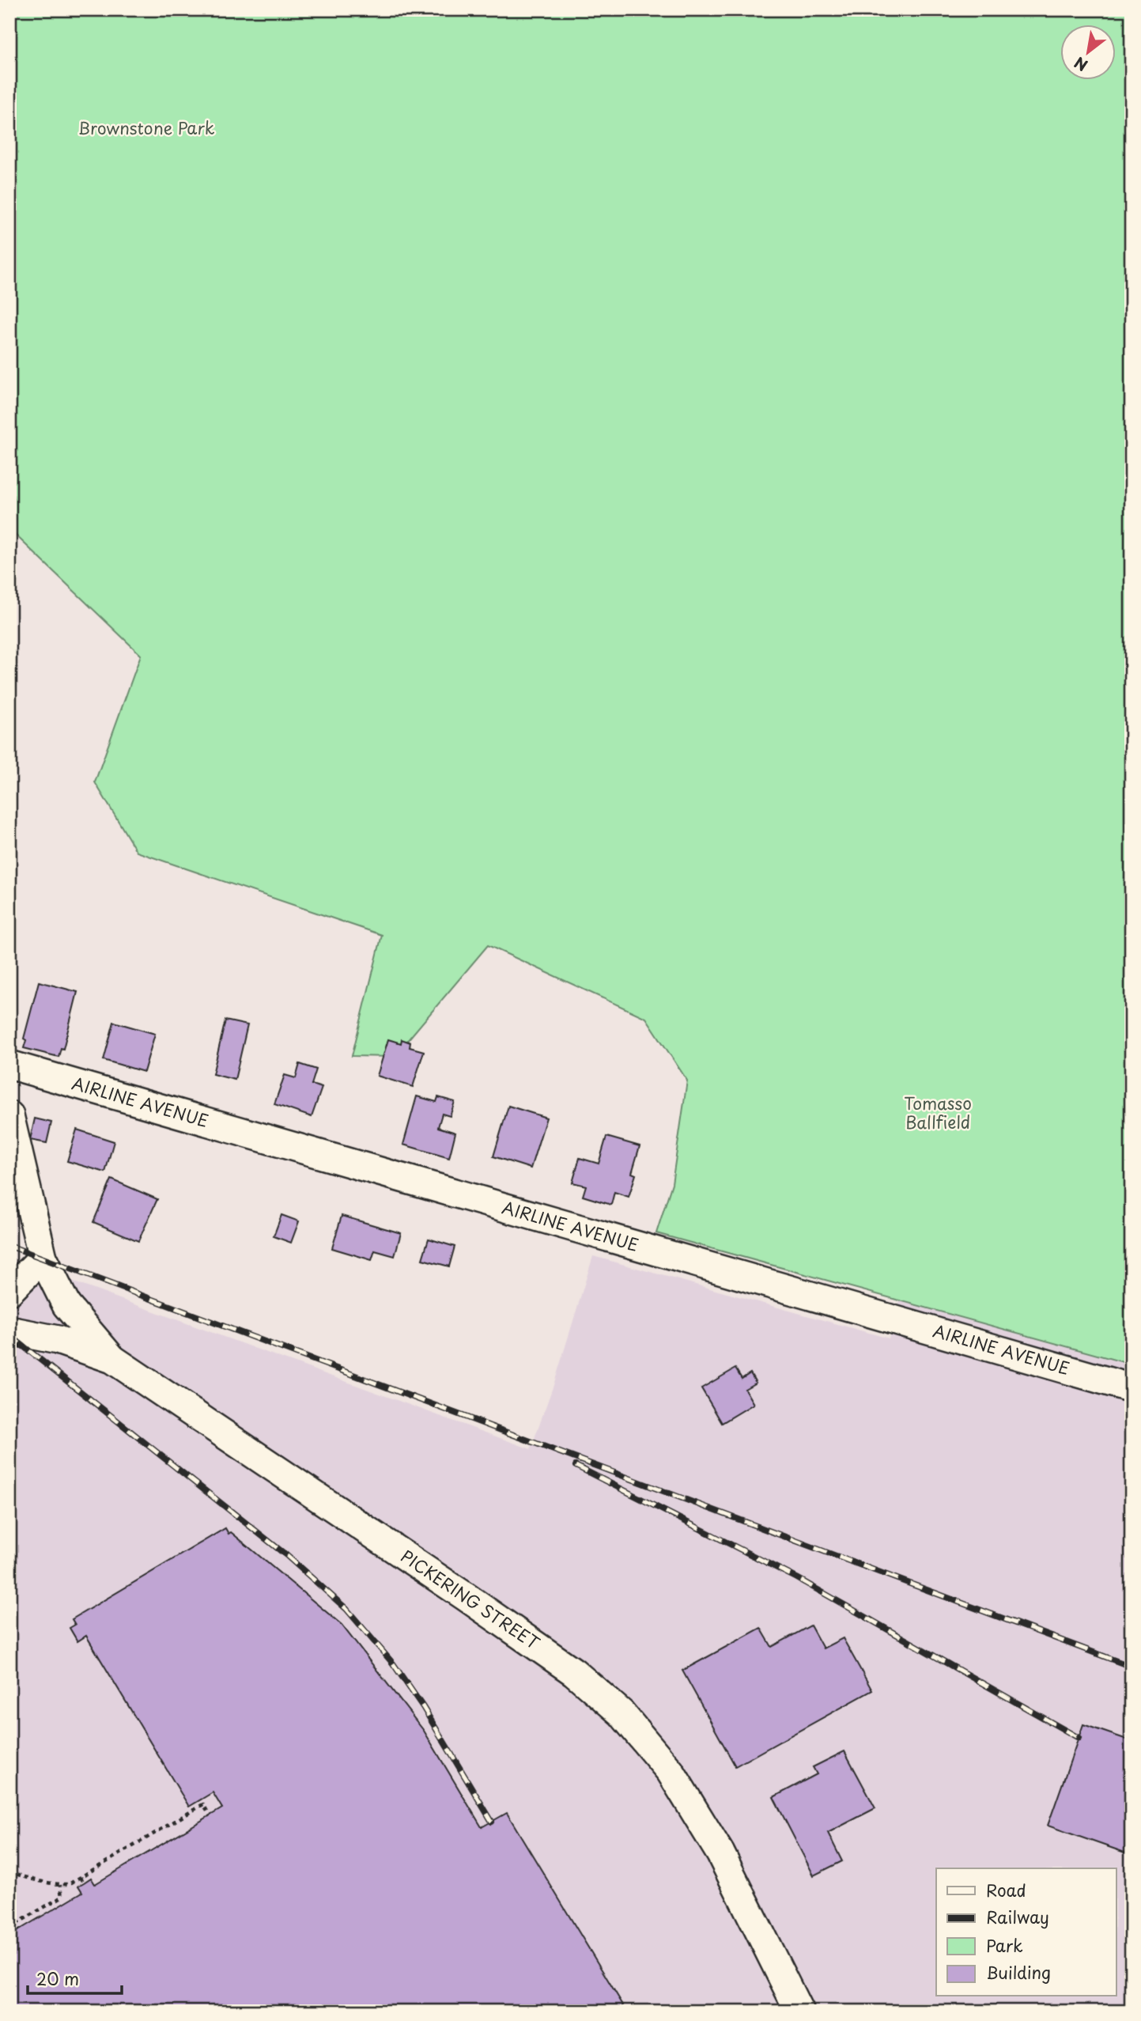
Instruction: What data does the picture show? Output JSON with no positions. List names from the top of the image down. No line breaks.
{"streets":{"street":["AIRLINE AVENUE","PICKERING STREET"]},"parks":["Brownstone Park","Tomasso Ballfield"],"legend":["Road","Railway","Park","Building"],"scale_bar":"20 m","north":"bottom left"}
